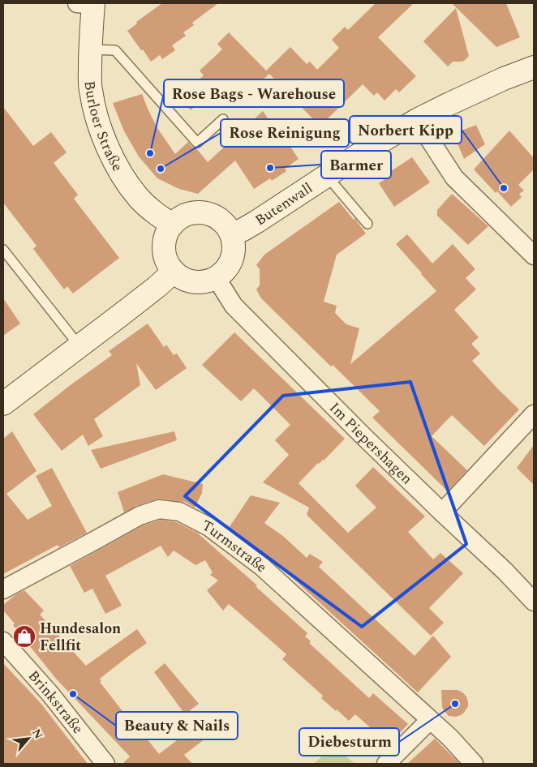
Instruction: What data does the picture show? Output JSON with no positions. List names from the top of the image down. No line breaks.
{"streets":{"main road":["Burloer Straße","Butenwall"],"street":["Im Piepershagen","Turmstraße","Brinkstraße"]},"crossings":[["Burloer Straße","Butenwall"],["Burloer Straße","Im Piepershagen"],["Butenwall","Im Piepershagen"]],"places":{"other":["Rose Bags - Warehouse","Barmer","Rose Reinigung","Norbert Kipp","Beauty & Nails","Diebesturm"],"shop":["Hundesalon Fellfit"]},"north":"top right"}
